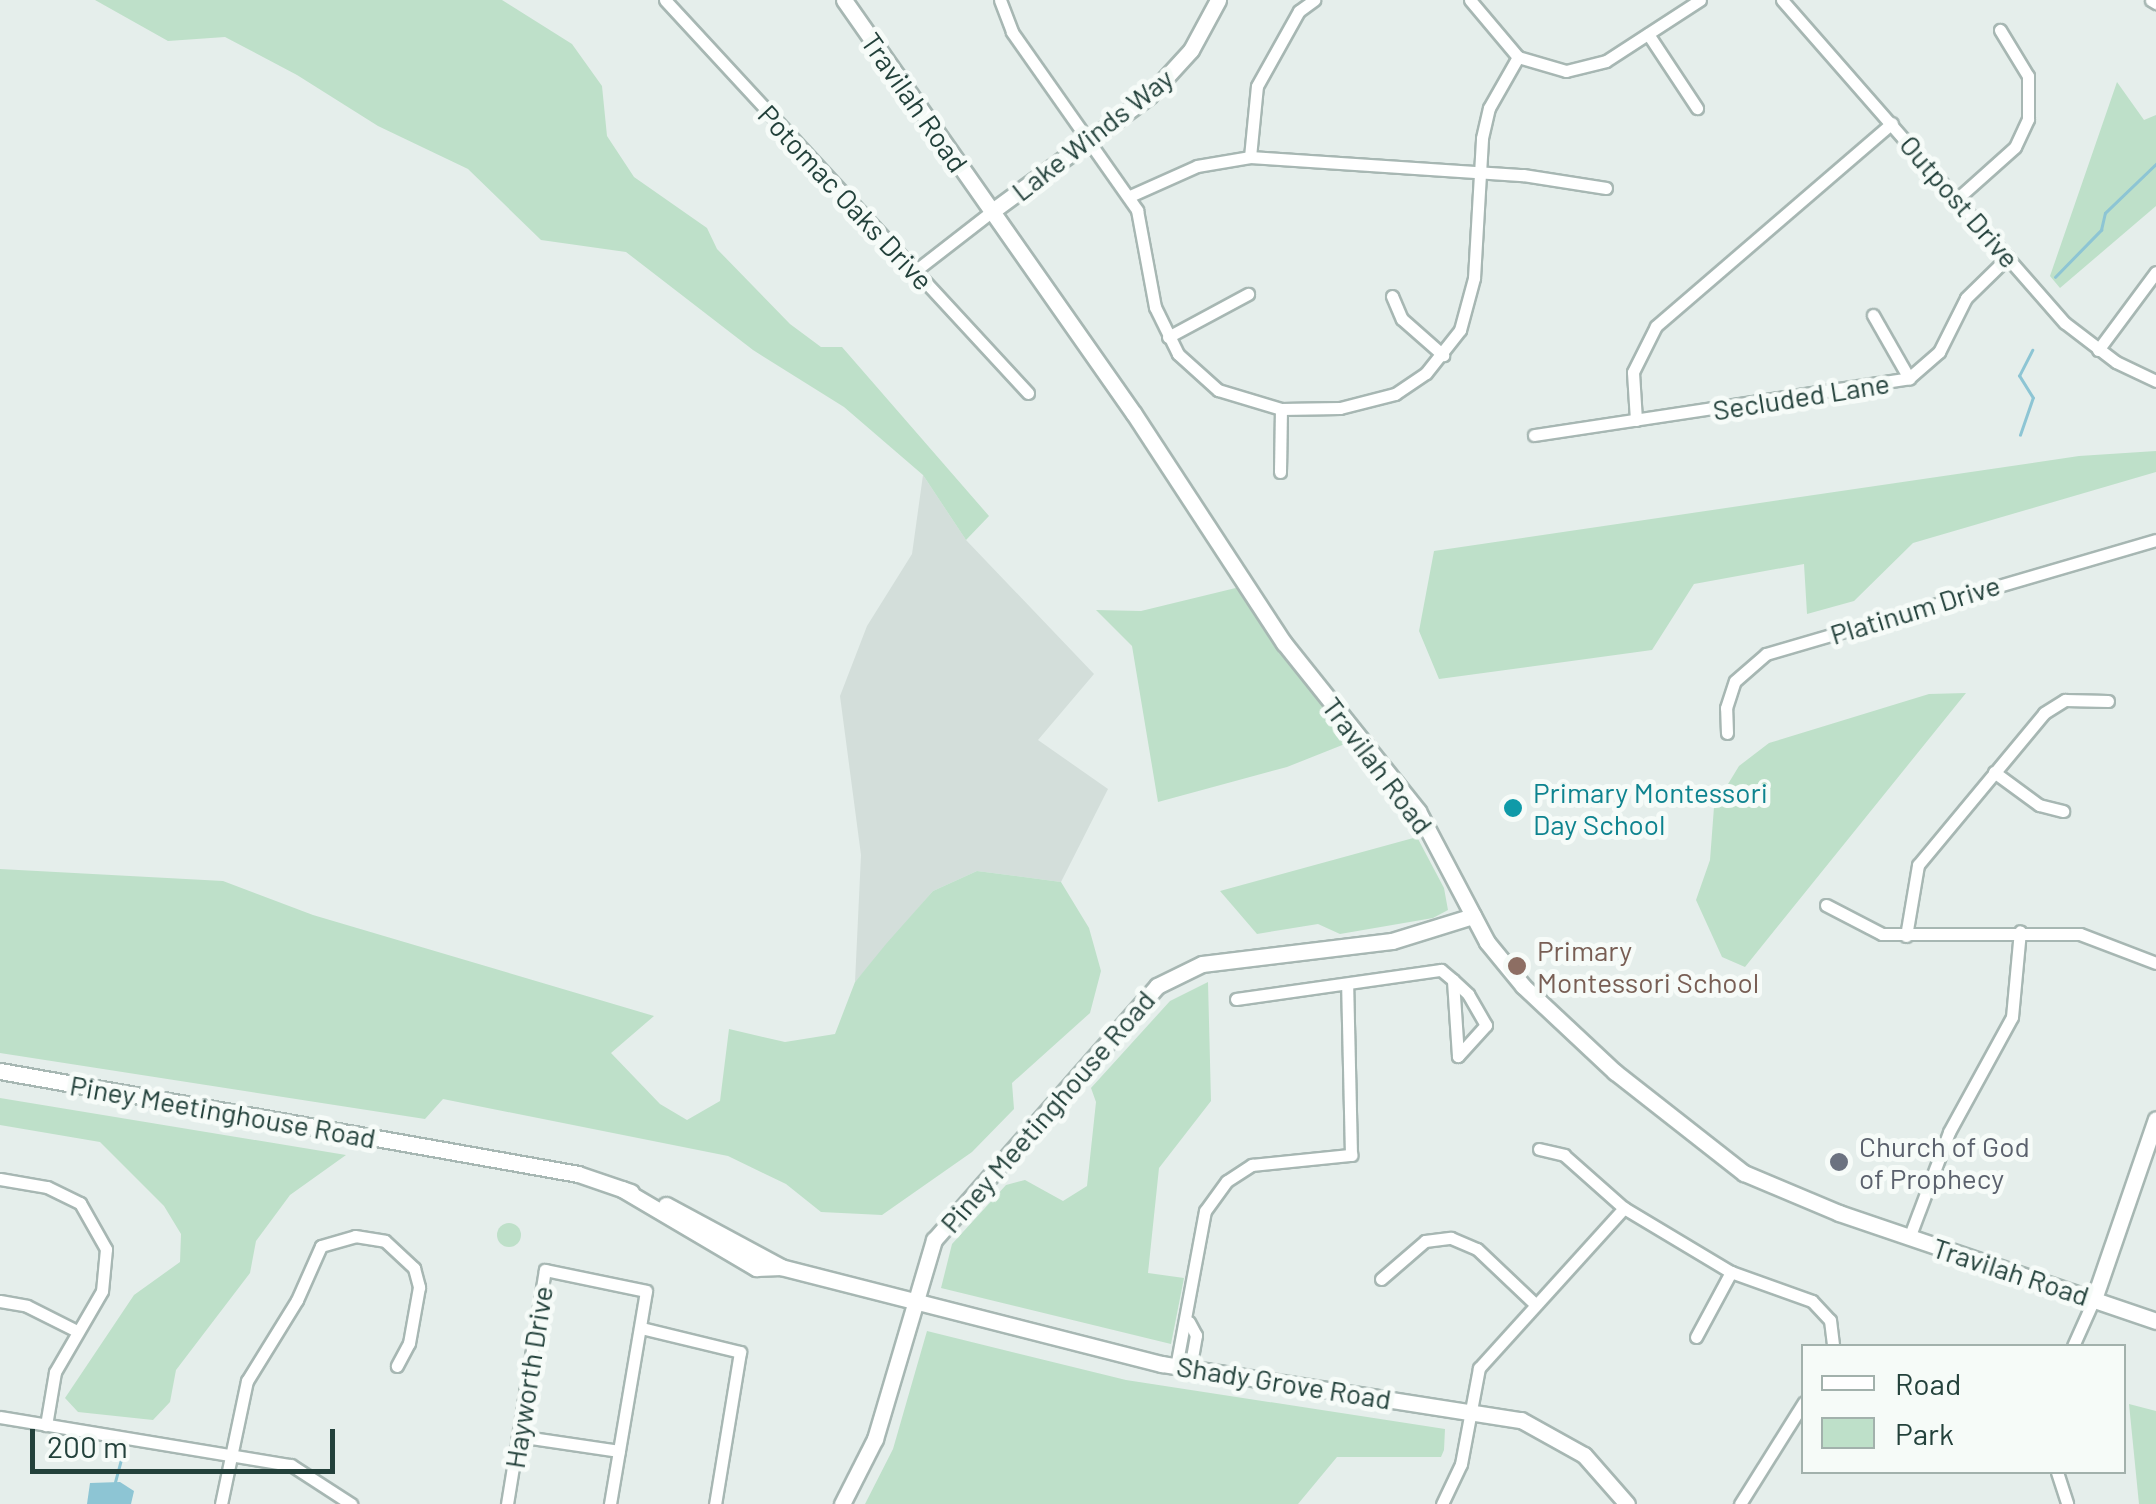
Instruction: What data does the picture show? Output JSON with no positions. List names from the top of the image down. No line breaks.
{"streets":{"main road":["Travilah Road","Lake Winds Way","Piney Meetinghouse Road","Shady Grove Road"],"street":["Potomac Oaks Drive","Outpost Drive","Secluded Lane","Platinum Drive","Hayworth Drive"]},"crossings":[["Travilah Road","Lake Winds Way"],["Travilah Road","Piney Meetinghouse Road"],["Outpost Drive","Secluded Lane"],["Piney Meetinghouse Road","Shady Grove Road"]],"places":["Primary Montessori Day School","Primary Montessori School","Church of God of Prophecy"],"legend":["Road","Park"],"scale_bar":"200 m"}
